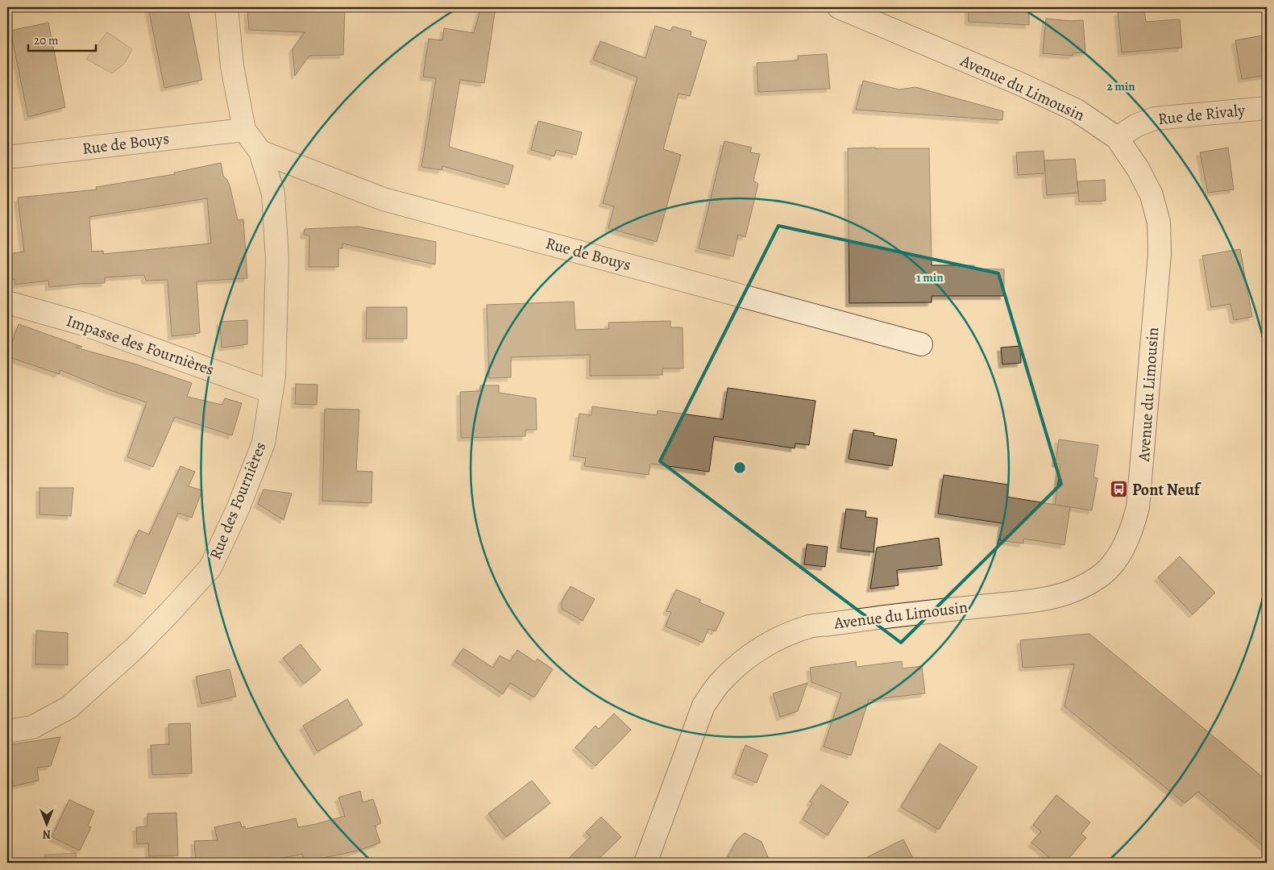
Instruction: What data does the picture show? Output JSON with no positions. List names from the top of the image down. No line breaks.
{"streets":{"street":["Avenue du Limousin","Rue de Rivaly","Rue de Bouys","Impasse des Fournières","Rue des Fournières"]},"crossings":[["Avenue du Limousin","Rue de Rivaly"],["Rue de Bouys","Rue des Fournières"],["Impasse des Fournières","Rue des Fournières"]],"places":{"bus stop":["Pont Neuf"]},"scale_bar":"20 m","north":"bottom","rings":["2 min","1 min"]}
